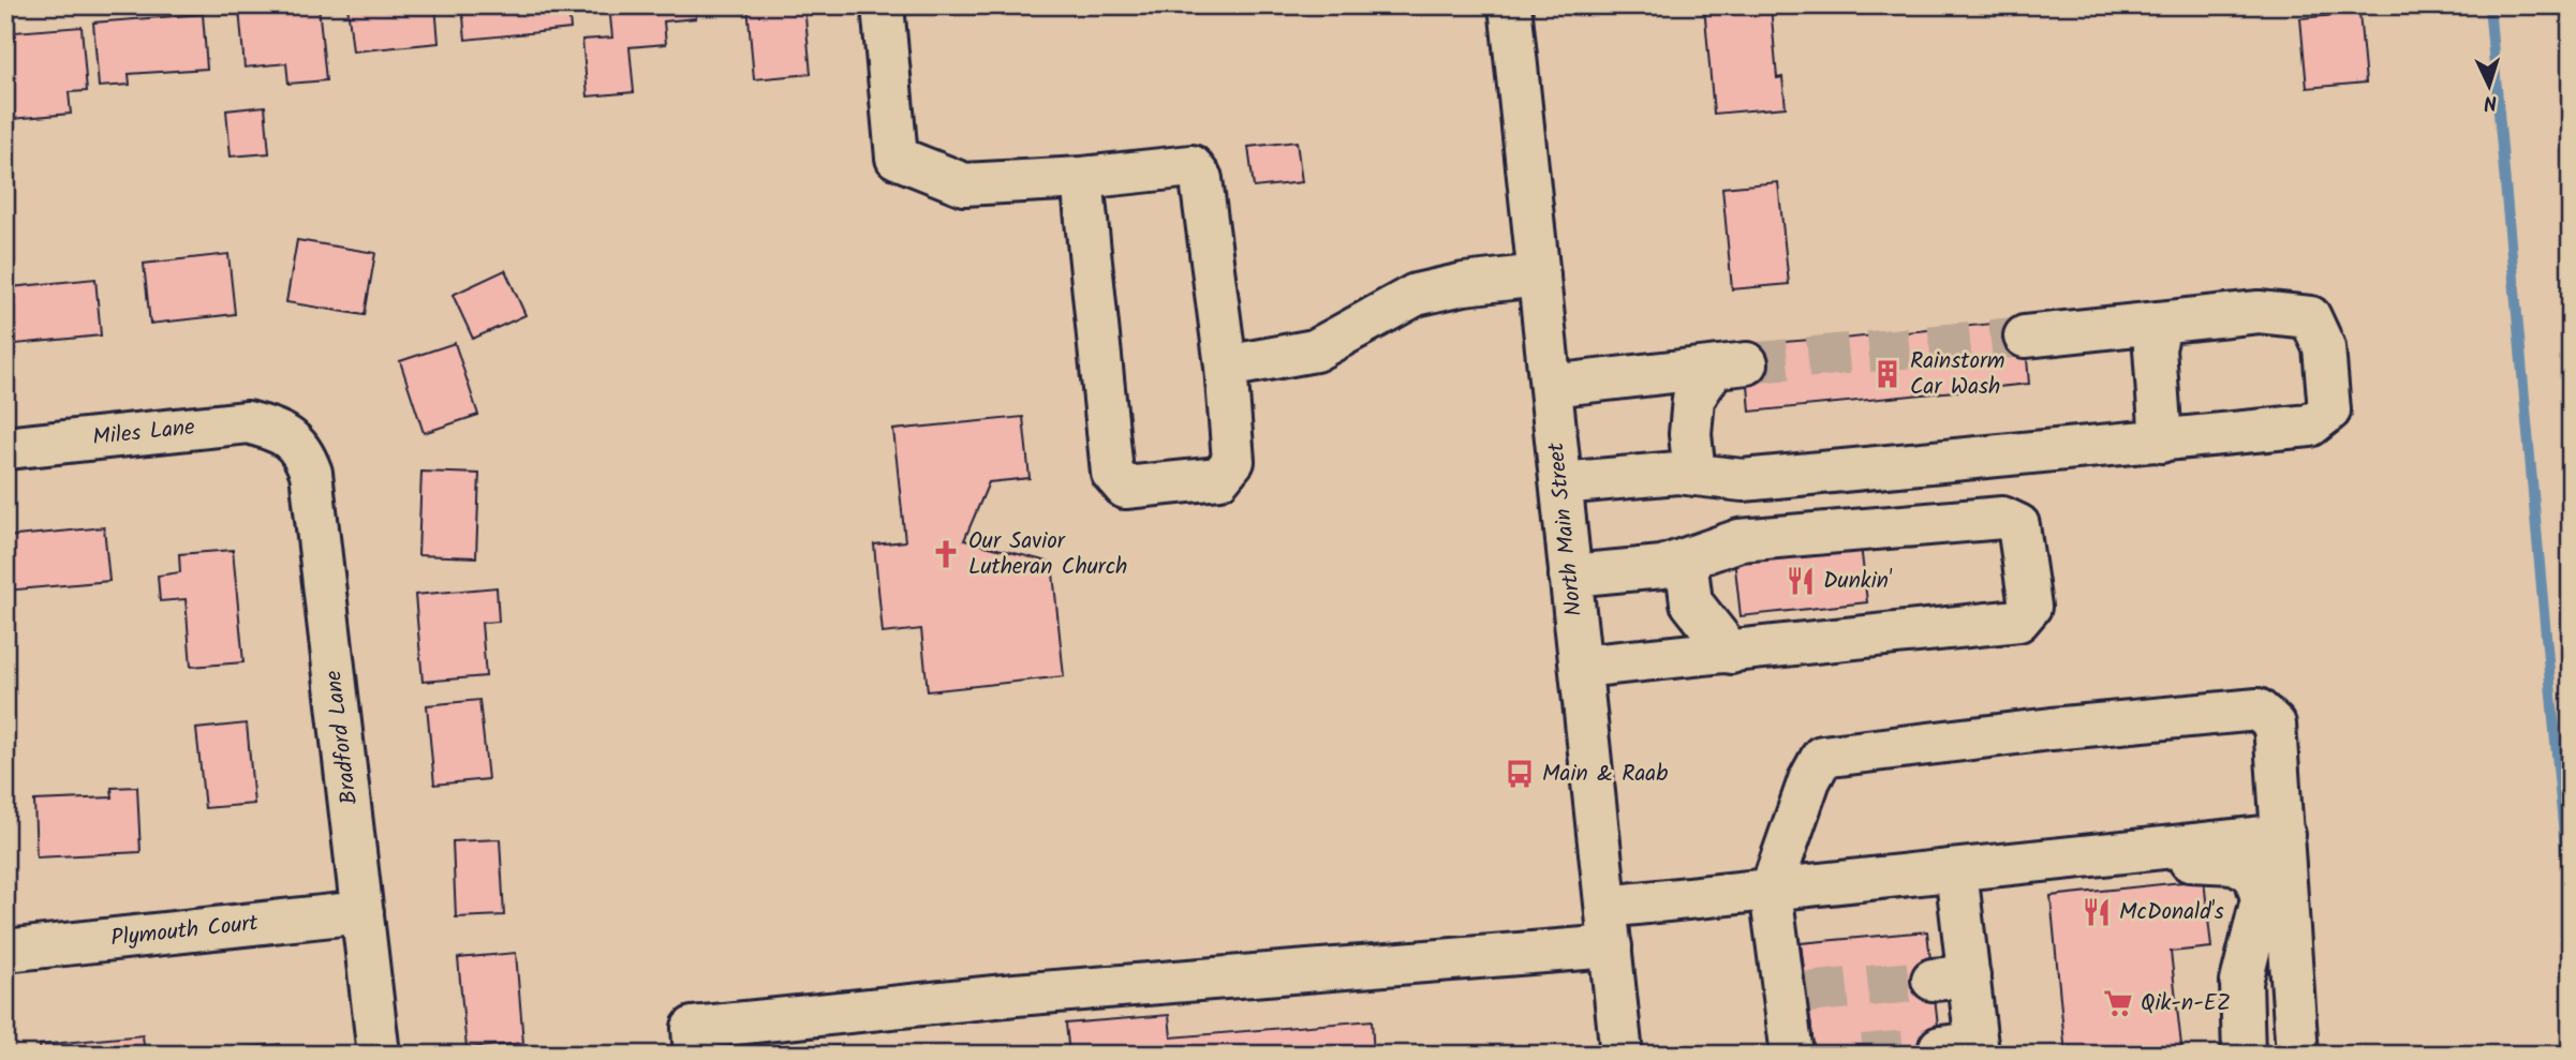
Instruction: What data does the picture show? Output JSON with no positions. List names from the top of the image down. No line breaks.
{"streets":{"street":["Miles Lane","North Main Street","Bradford Lane","Plymouth Court"]},"crossings":[["Miles Lane","Bradford Lane"],["Bradford Lane","Plymouth Court"]],"places":{"building":["Rainstorm Car Wash"],"church":["Our Savior Lutheran Church"],"restaurant":["Dunkin'","McDonald's"],"bus stop":["Main & Raab"],"supermarket":["Qik-n-EZ"]},"north":"bottom"}
